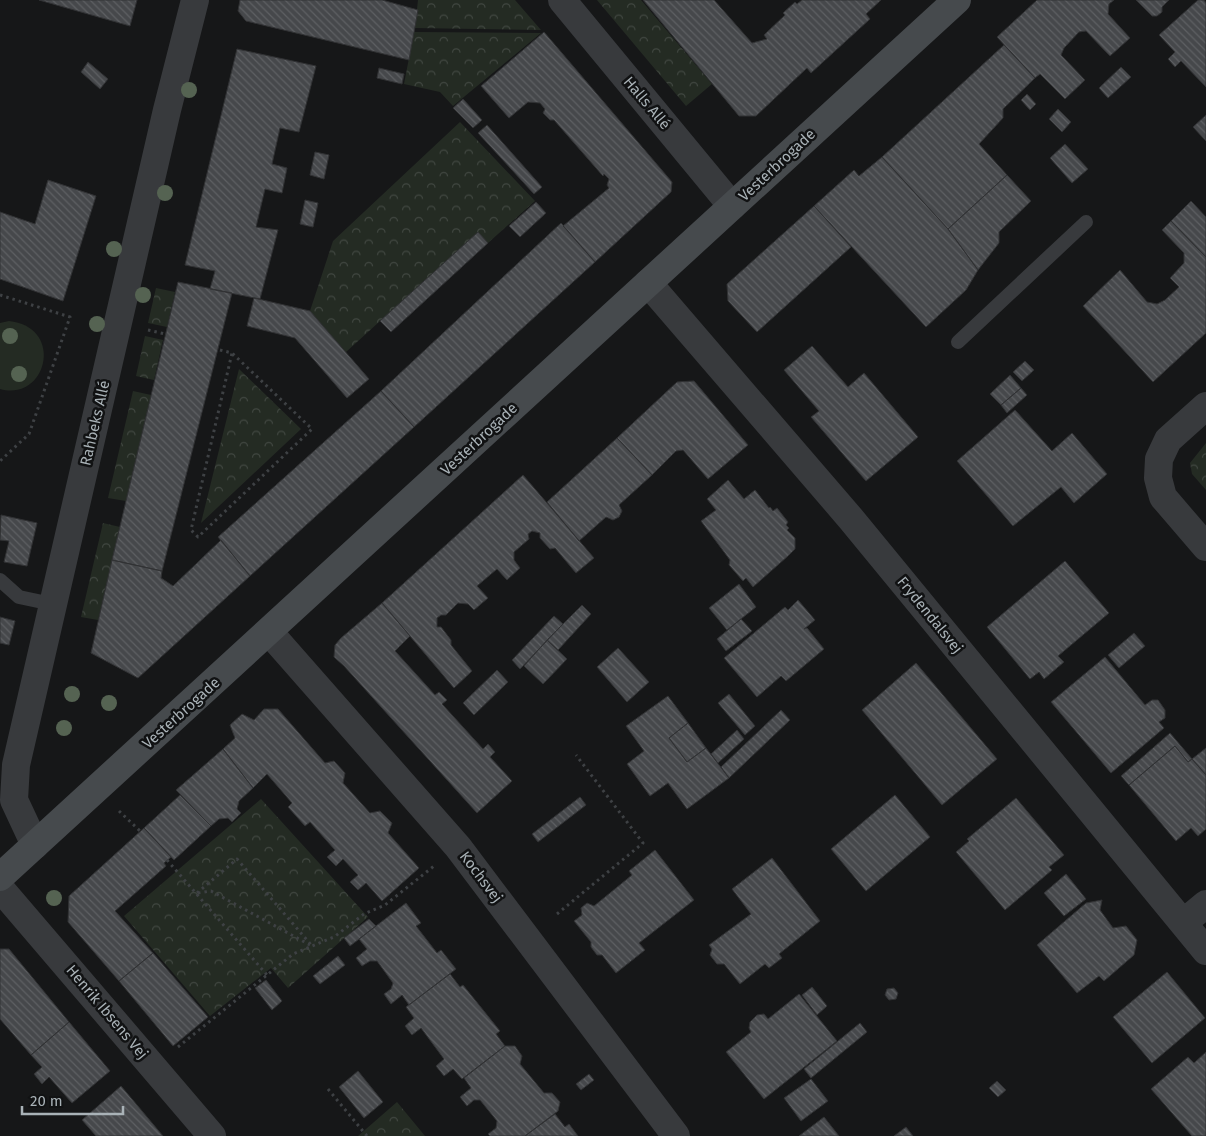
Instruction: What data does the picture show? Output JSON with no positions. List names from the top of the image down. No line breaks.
{"streets":{"street":["Halls Allé","Vesterbrogade","Rahbeks Allé","Frydendalsvej","Kochsvej","Henrik Ibsens Vej"]},"crossings":[["Halls Allé","Vesterbrogade"],["Vesterbrogade","Rahbeks Allé"],["Vesterbrogade","Frydendalsvej"],["Vesterbrogade","Kochsvej"],["Vesterbrogade","Henrik Ibsens Vej"]],"scale_bar":"20 m"}
